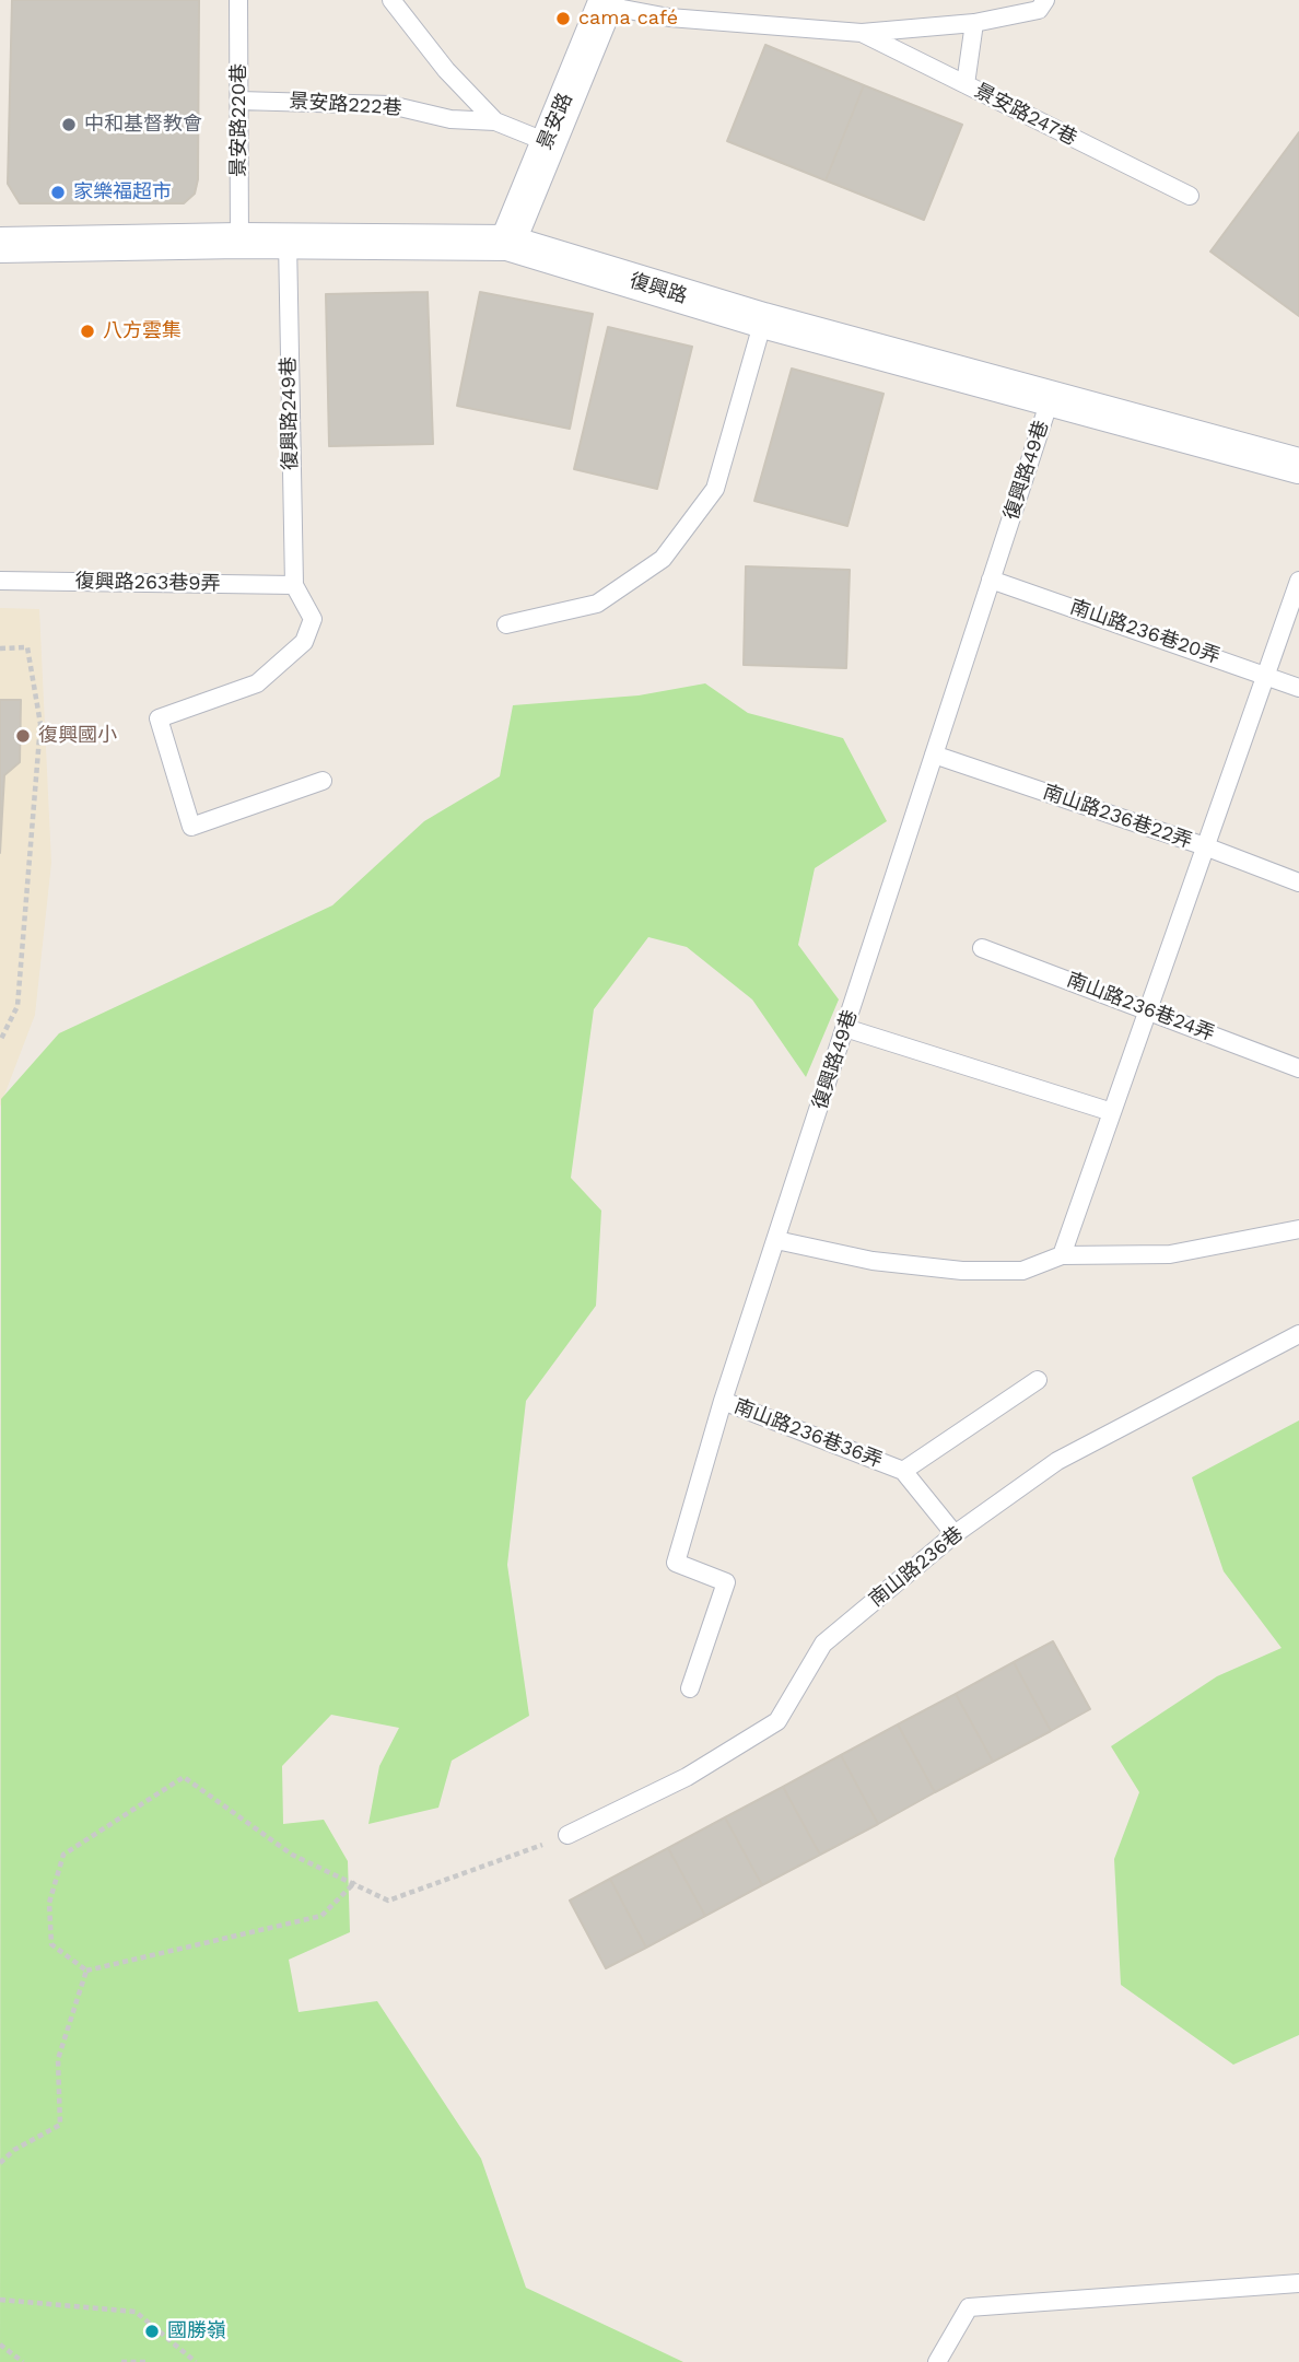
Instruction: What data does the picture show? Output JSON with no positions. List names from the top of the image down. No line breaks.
{"streets":{"street":["景安路","復興路"],"lane":["景安路222巷","景安路247巷","景安路220巷","復興路249巷","復興路49巷","復興路263巷9弄","南山路236巷20弄","南山路236巷22弄","南山路236巷24弄","南山路236巷36弄","南山路236巷"]},"crossings":[["景安路222巷","景安路220巷"],["景安路220巷","復興路"],["景安路","復興路"],["復興路","復興路249巷"],["復興路","復興路49巷"],["復興路249巷","復興路263巷9弄"],["復興路49巷","南山路236巷20弄"],["復興路49巷","南山路236巷22弄"],["復興路49巷","南山路236巷36弄"],["南山路236巷36弄","南山路236巷"]],"places":["cama café","中和基督教會","家樂福超市","八方雲集","復興國小","國勝嶺"]}
